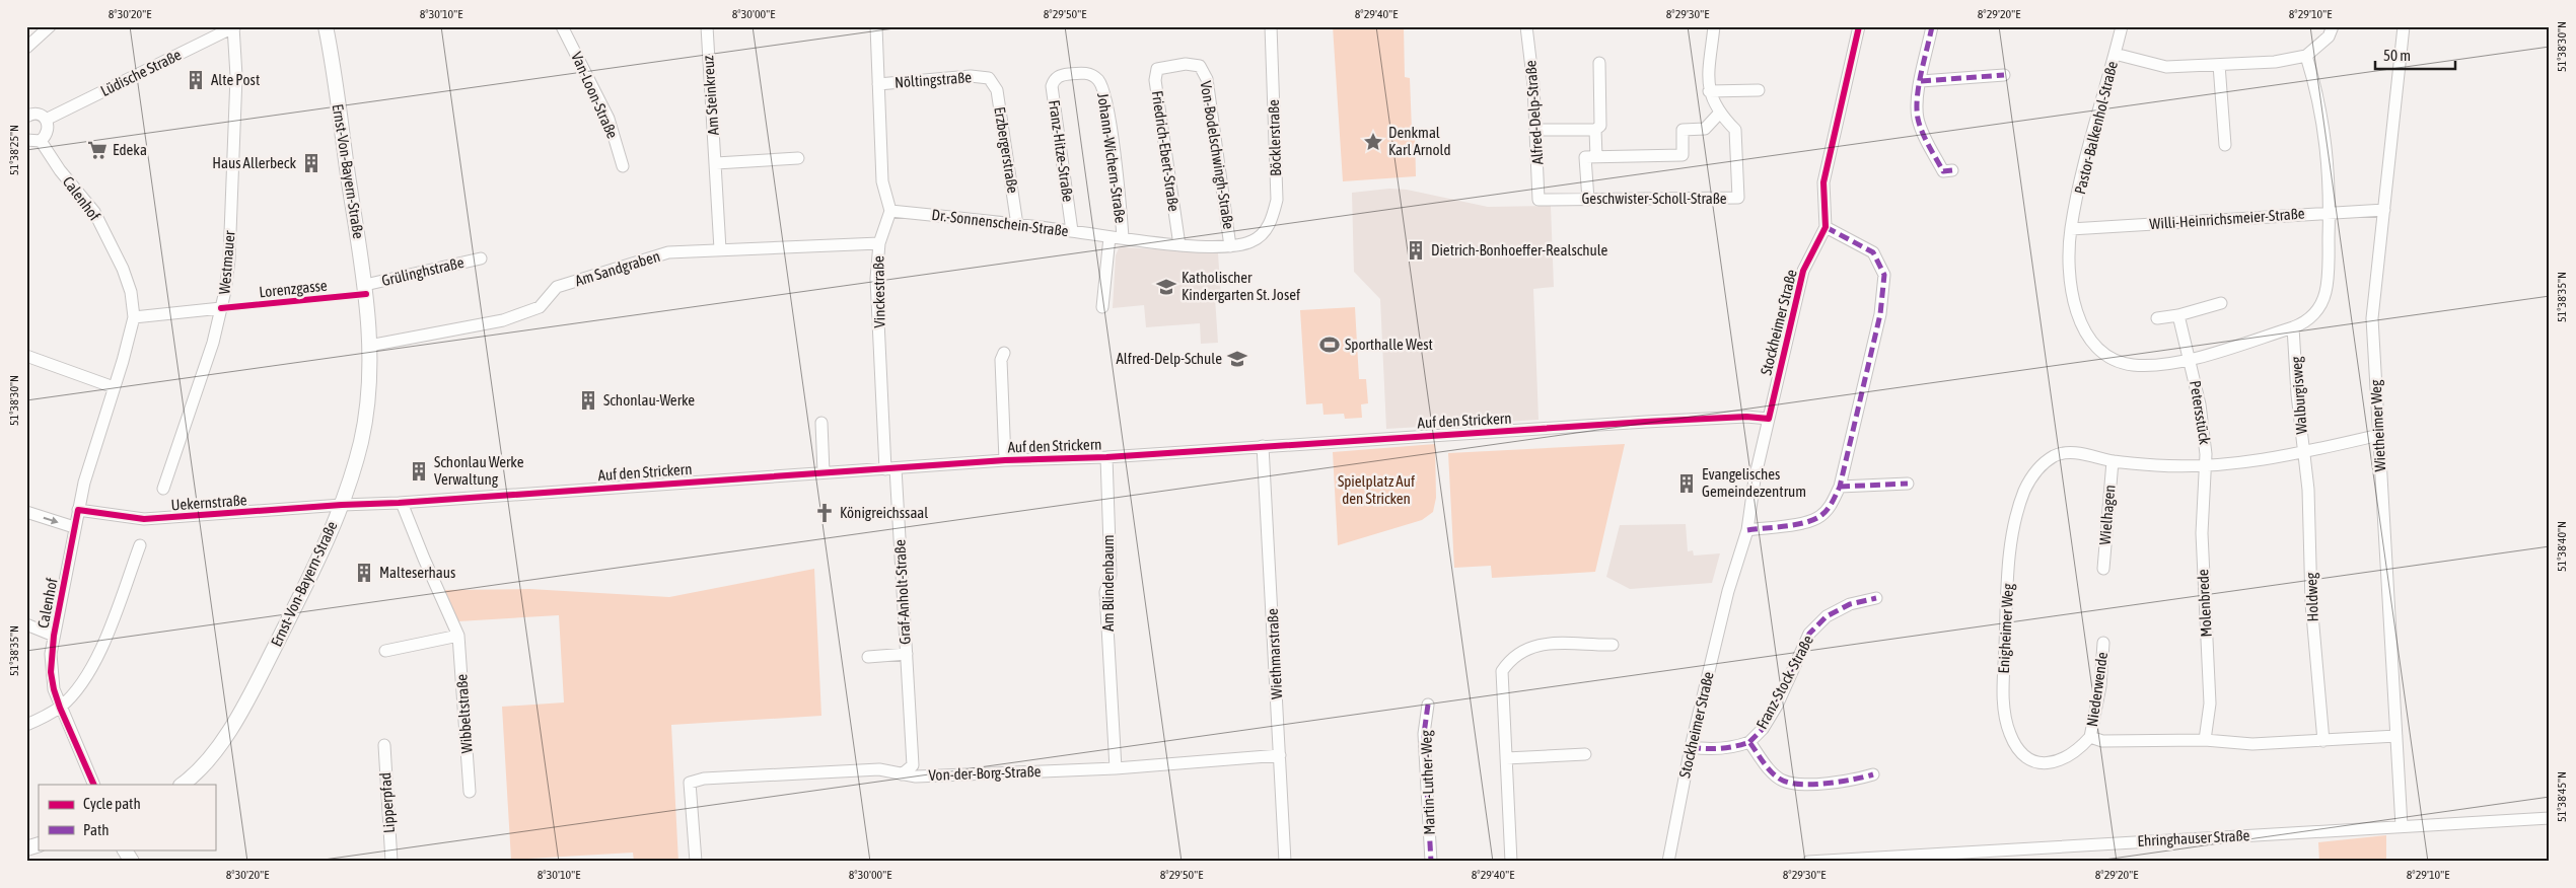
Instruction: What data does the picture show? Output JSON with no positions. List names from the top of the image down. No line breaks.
{"streets":{"main road":["Ernst-Von-Bayern-Straße"],"street":["Lüdische Straße","Nöltingstraße","Van-Loon-Straße","Am Steinkreuz","Alfred-Delp-Straße","Pastor-Balkenhol-Straße","Böcklerstraße","Erzbergerstraße","Franz-Hitze-Straße","Friedrich-Ebert-Straße","Von-Bodelschwingh-Straße","Johann-Wichern-Straße","Calenhof","Geschwister-Scholl-Straße","Willi-Heinrichsmeier-Straße","Dr.-Sonnenschein-Straße","Westmauer","Am Sandgraben","Grülinghstraße","Vinckestraße","Stockheimer Straße","Walburgisweg","Petersstück","Auf den Strickern","Wietheimer Weg","Uekernstraße","Wielhagen","Am Blindenbaum","Graf-Anholt-Straße","Holdweg","Molenbrede","Enigheimer Weg","Wiethmarstraße","Franz-Stock-Straße","Niederwende","Wibbeltstraße","Von-der-Borg-Straße","Martin-Luther-Weg","Lipperpfad","Ehringhauser Straße"],"cycle path":["Lorenzgasse"]},"crossings":[["Lüdische Straße","Westmauer"],["Nöltingstraße","Erzbergerstraße"],["Am Steinkreuz","Am Sandgraben"],["Alfred-Delp-Straße","Geschwister-Scholl-Straße"],["Pastor-Balkenhol-Straße","Willi-Heinrichsmeier-Straße"],["Pastor-Balkenhol-Straße","Walburgisweg"],["Pastor-Balkenhol-Straße","Petersstück"],["Böcklerstraße","Dr.-Sonnenschein-Straße"],["Erzbergerstraße","Dr.-Sonnenschein-Straße"],["Franz-Hitze-Straße","Johann-Wichern-Straße"],["Franz-Hitze-Straße","Dr.-Sonnenschein-Straße"],["Friedrich-Ebert-Straße","Von-Bodelschwingh-Straße"],["Friedrich-Ebert-Straße","Dr.-Sonnenschein-Straße"],["Von-Bodelschwingh-Straße","Dr.-Sonnenschein-Straße"],["Johann-Wichern-Straße","Dr.-Sonnenschein-Straße"],["Ernst-Von-Bayern-Straße","Am Sandgraben"],["Ernst-Von-Bayern-Straße","Grülinghstraße"],["Ernst-Von-Bayern-Straße","Auf den Strickern"],["Ernst-Von-Bayern-Straße","Uekernstraße"],["Calenhof","Uekernstraße"],["Willi-Heinrichsmeier-Straße","Wietheimer Weg"],["Dr.-Sonnenschein-Straße","Vinckestraße"],["Am Sandgraben","Vinckestraße"],["Vinckestraße","Auf den Strickern"],["Vinckestraße","Graf-Anholt-Straße"],["Stockheimer Straße","Auf den Strickern"],["Stockheimer Straße","Franz-Stock-Straße"],["Walburgisweg","Holdweg"],["Walburgisweg","Enigheimer Weg"],["Petersstück","Molenbrede"],["Petersstück","Enigheimer Weg"],["Auf den Strickern","Uekernstraße"],["Auf den Strickern","Am Blindenbaum"],["Auf den Strickern","Graf-Anholt-Straße"],["Auf den Strickern","Wiethmarstraße"],["Auf den Strickern","Wibbeltstraße"],["Wietheimer Weg","Enigheimer Weg"],["Wietheimer Weg","Ehringhauser Straße"],["Wielhagen","Enigheimer Weg"],["Am Blindenbaum","Von-der-Borg-Straße"],["Graf-Anholt-Straße","Von-der-Borg-Straße"],["Holdweg","Enigheimer Weg"],["Molenbrede","Enigheimer Weg"],["Enigheimer Weg","Niederwende"],["Wiethmarstraße","Von-der-Borg-Straße"]],"parks":["Spielplatz Auf den Stricken"],"places":{"building":["Alte Post","Haus Allerbeck","Dietrich-Bonhoeffer-Realschule","Schonlau-Werke","Schonlau Werke Verwaltung","Evangelisches Gemeindezentrum","Malteserhaus"],"place":["Denkmal Karl Arnold"],"supermarket":["Edeka"],"school or university":["Katholischer Kindergarten St. Josef","Alfred-Delp-Schule"],"sports":["Sporthalle West"],"church":["Königreichssaal"]},"legend":["Cycle path","Path"],"scale_bar":"50 m","coordinates":["8°30'20\"E","8°30'10\"E","8°30'00\"E","8°29'50\"E","8°29'40\"E","8°29'30\"E","8°29'20\"E","8°29'10\"E","51°38'30\"N","51°38'25\"N","51°38'35\"N","51°38'40\"N","51°38'45\"N"]}
